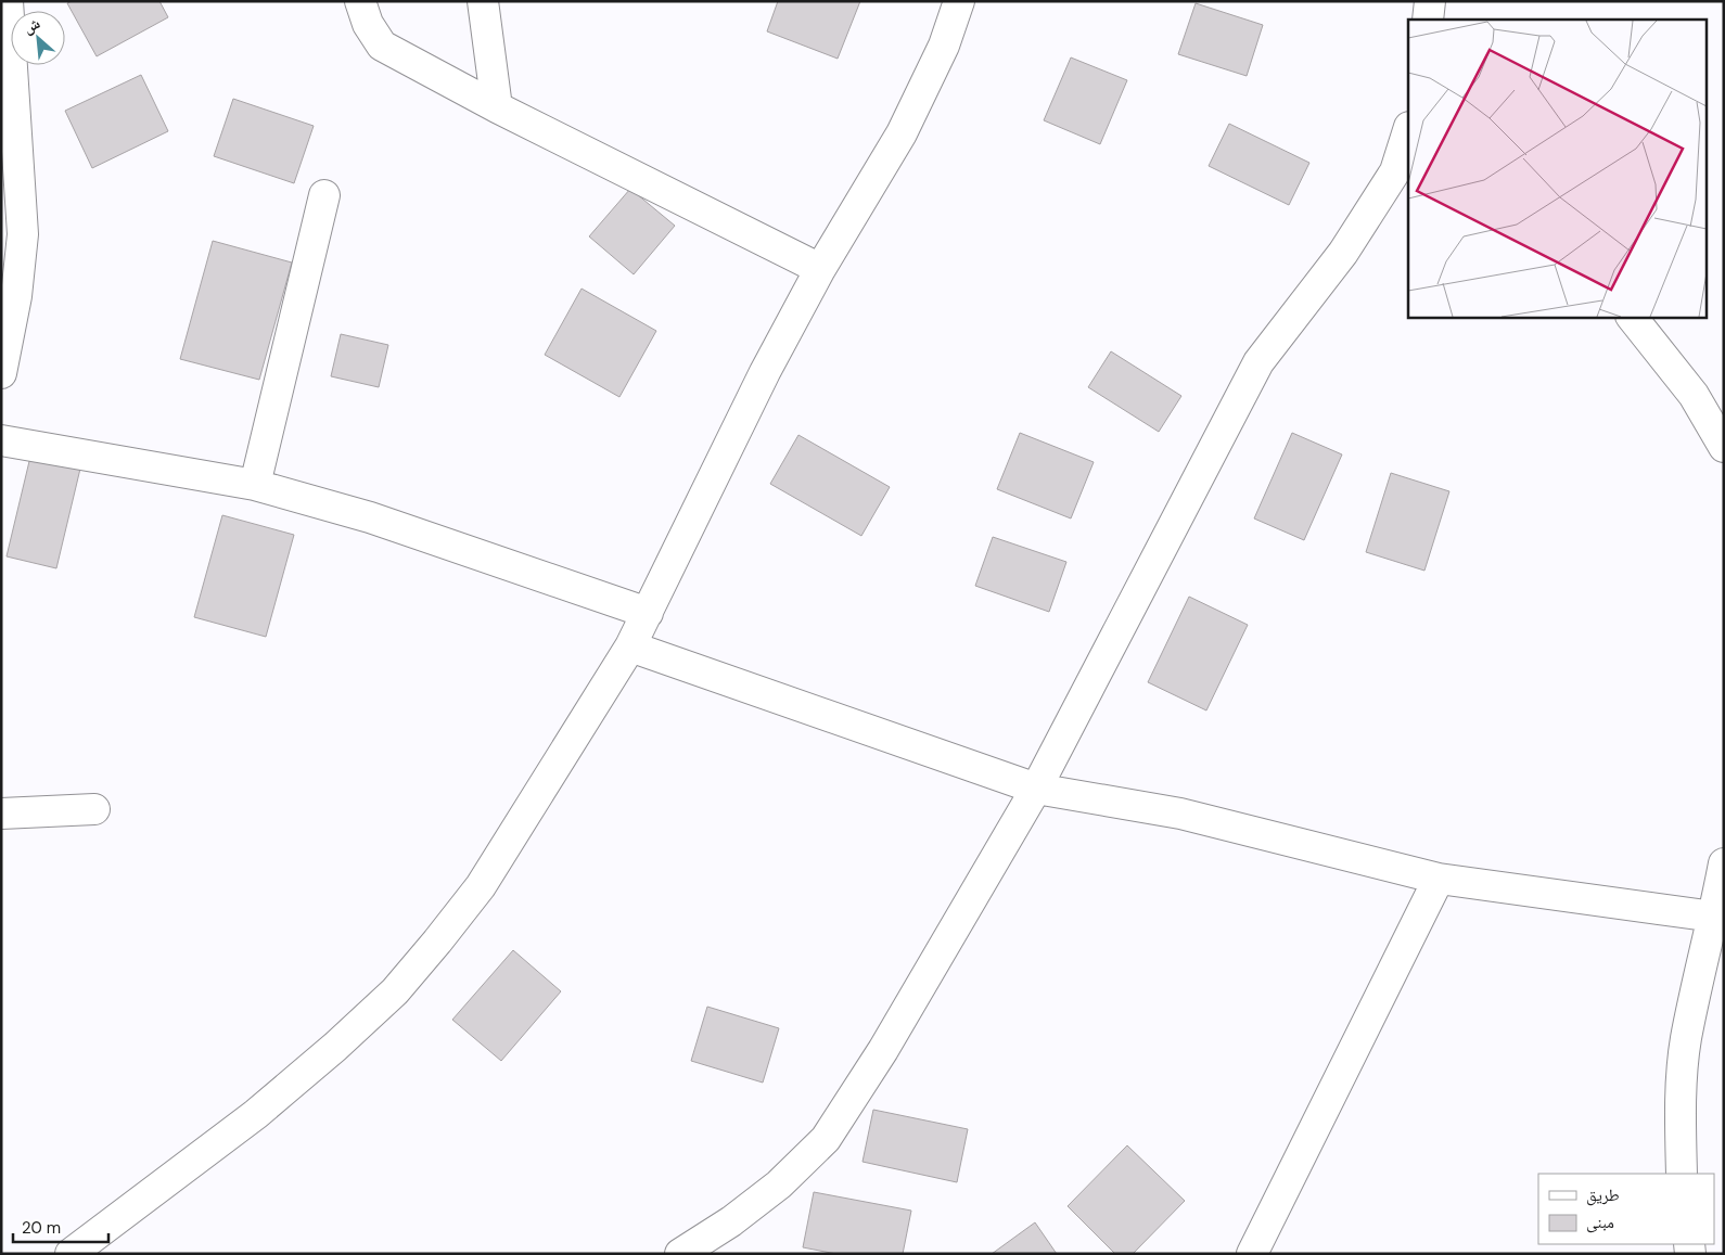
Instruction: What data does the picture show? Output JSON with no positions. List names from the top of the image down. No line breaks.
{"legend":["طريق","مبنى"],"scale_bar":"20 m","north":"top left"}
